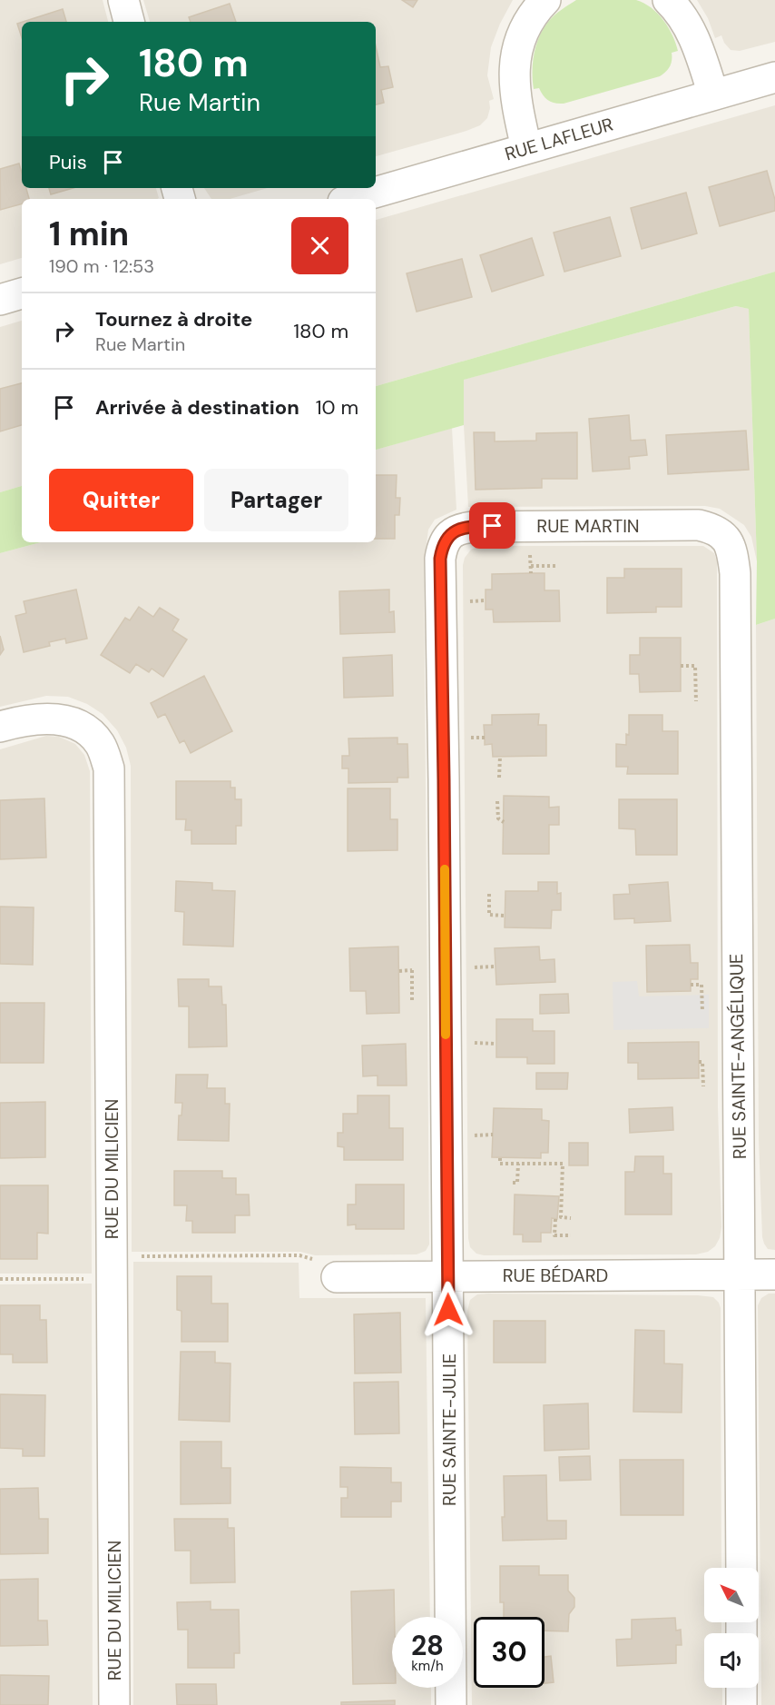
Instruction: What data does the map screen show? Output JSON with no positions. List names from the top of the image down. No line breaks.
{"streets":{"street":["RUE LAFLEUR","RUE MARTIN","RUE SAINTE-ANGÉLIQUE","RUE DU MILICIEN","RUE BÉDARD","RUE SAINTE-JULIE"]},"crossings":[["RUE MARTIN","RUE SAINTE-ANGÉLIQUE"],["RUE MARTIN","RUE SAINTE-JULIE"],["RUE SAINTE-ANGÉLIQUE","RUE BÉDARD"],["RUE BÉDARD","RUE SAINTE-JULIE"]],"north":"top left","page":{"turn":["180 m","Rue Martin"],"then":"Puis","heading":["1 min","190 m · 12:53"],"list":[{"name":"Tournez à droite","note":"Rue Martin","value":"180 m"},{"name":"Arrivée à destination","value":"10 m"}],"buttons":["Quitter","Partager"],"speed":"28 km/h","limit":"30"}}
